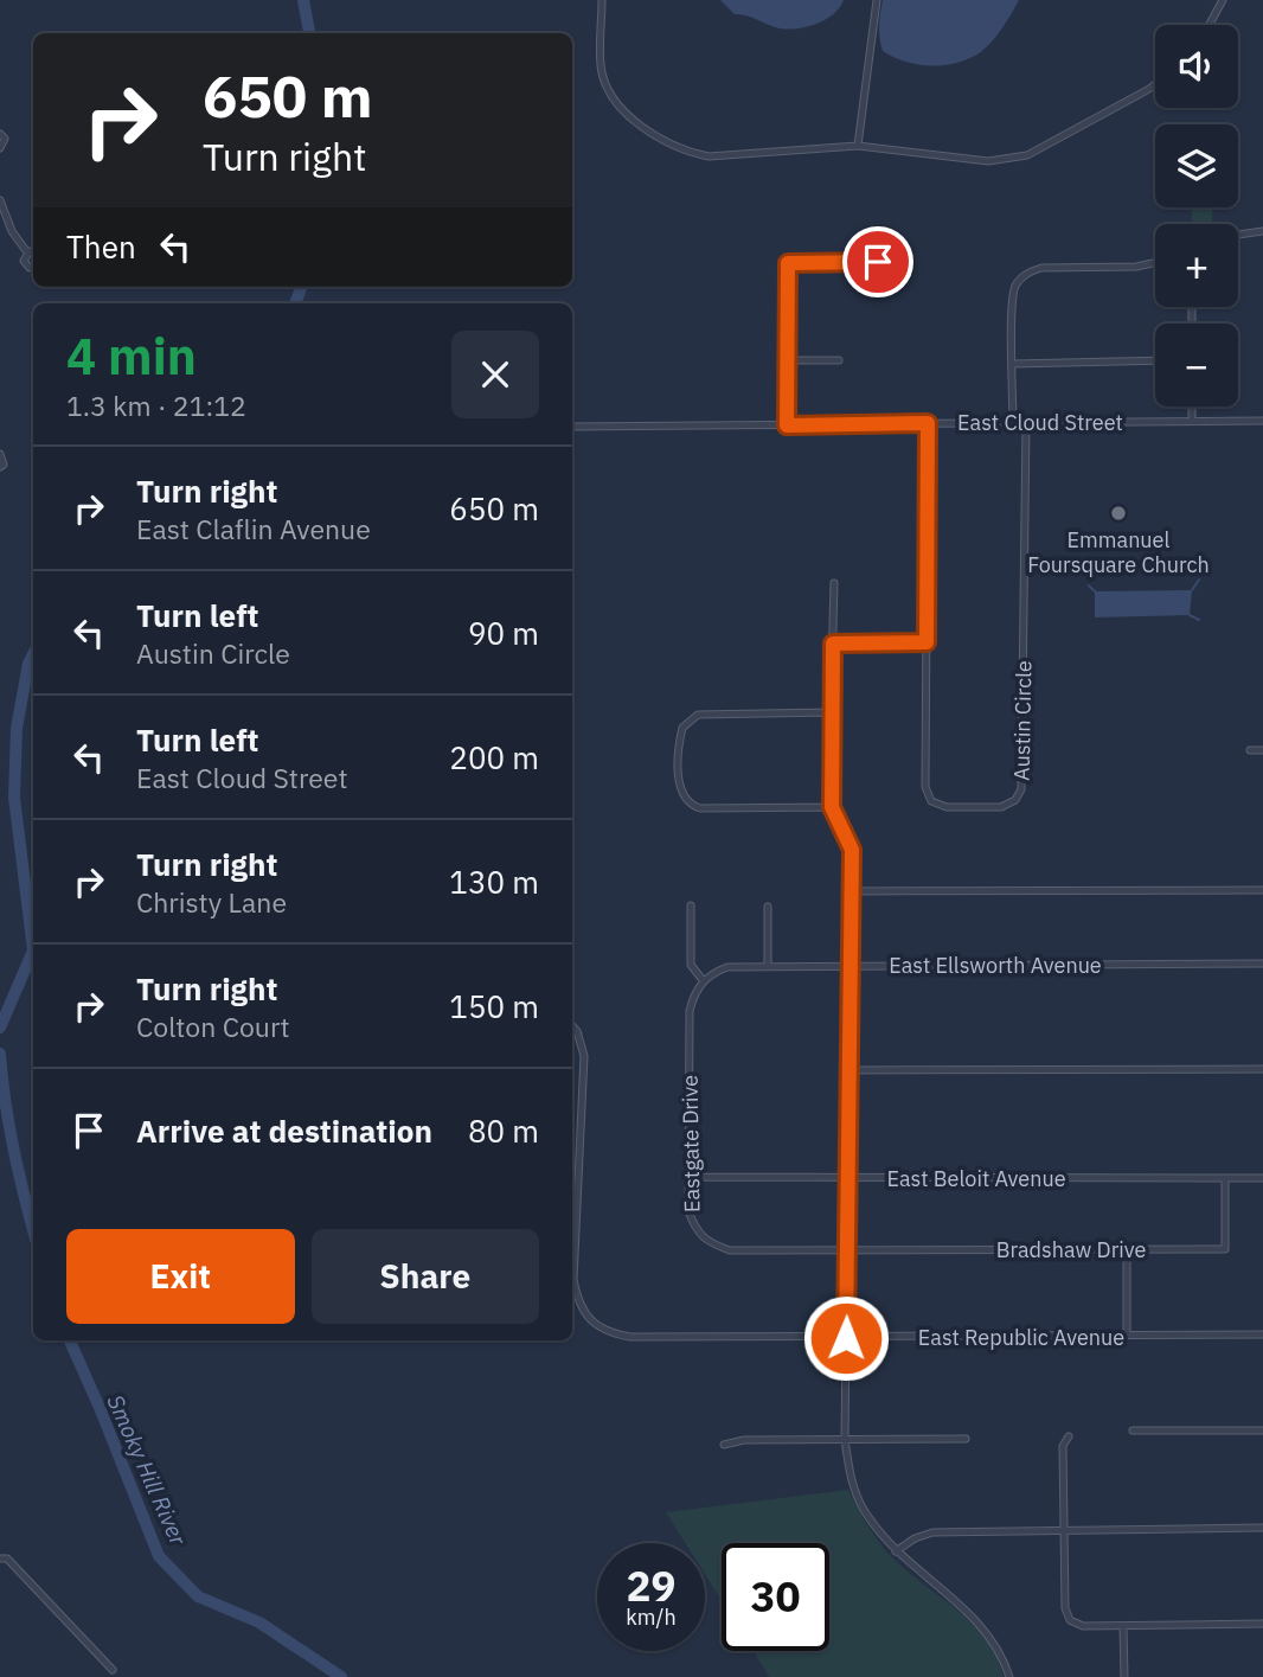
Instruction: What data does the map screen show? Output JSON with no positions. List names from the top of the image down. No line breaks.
{"streets":{"street":["East Cloud Street","Austin Circle","East Ellsworth Avenue","Eastgate Drive","East Beloit Avenue","Bradshaw Drive","East Republic Avenue"]},"crossings":[["East Cloud Street","Austin Circle"],["East Ellsworth Avenue","Eastgate Drive"],["Eastgate Drive","East Beloit Avenue"],["Eastgate Drive","Bradshaw Drive"],["East Beloit Avenue","Bradshaw Drive"]],"water":["Smoky Hill River"],"places":["Emmanuel Foursquare Church"],"page":{"map_buttons":["+","−"],"turn":["650 m","Turn right"],"then":"Then","heading":["4 min","1.3 km · 21:12"],"list":[{"name":"Turn right","note":"East Claflin Avenue","value":"650 m"},{"name":"Turn left","note":"Austin Circle","value":"90 m"},{"name":"Turn left","note":"East Cloud Street","value":"200 m"},{"name":"Turn right","note":"Christy Lane","value":"130 m"},{"name":"Turn right","note":"Colton Court","value":"150 m"},{"name":"Arrive at destination","value":"80 m"}],"buttons":["Exit","Share"],"speed":"29 km/h","limit":"30"}}
